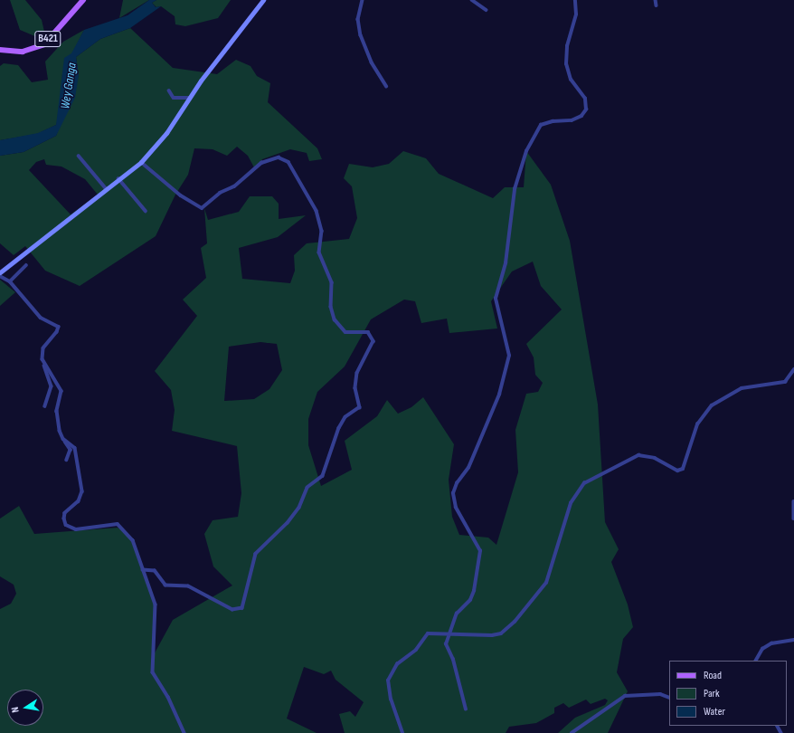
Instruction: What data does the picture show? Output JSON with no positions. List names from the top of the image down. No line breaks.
{"streets":{"main road":["B421"]},"water":["Wey Ganga"],"legend":["Road","Park","Water"],"north":"left"}
